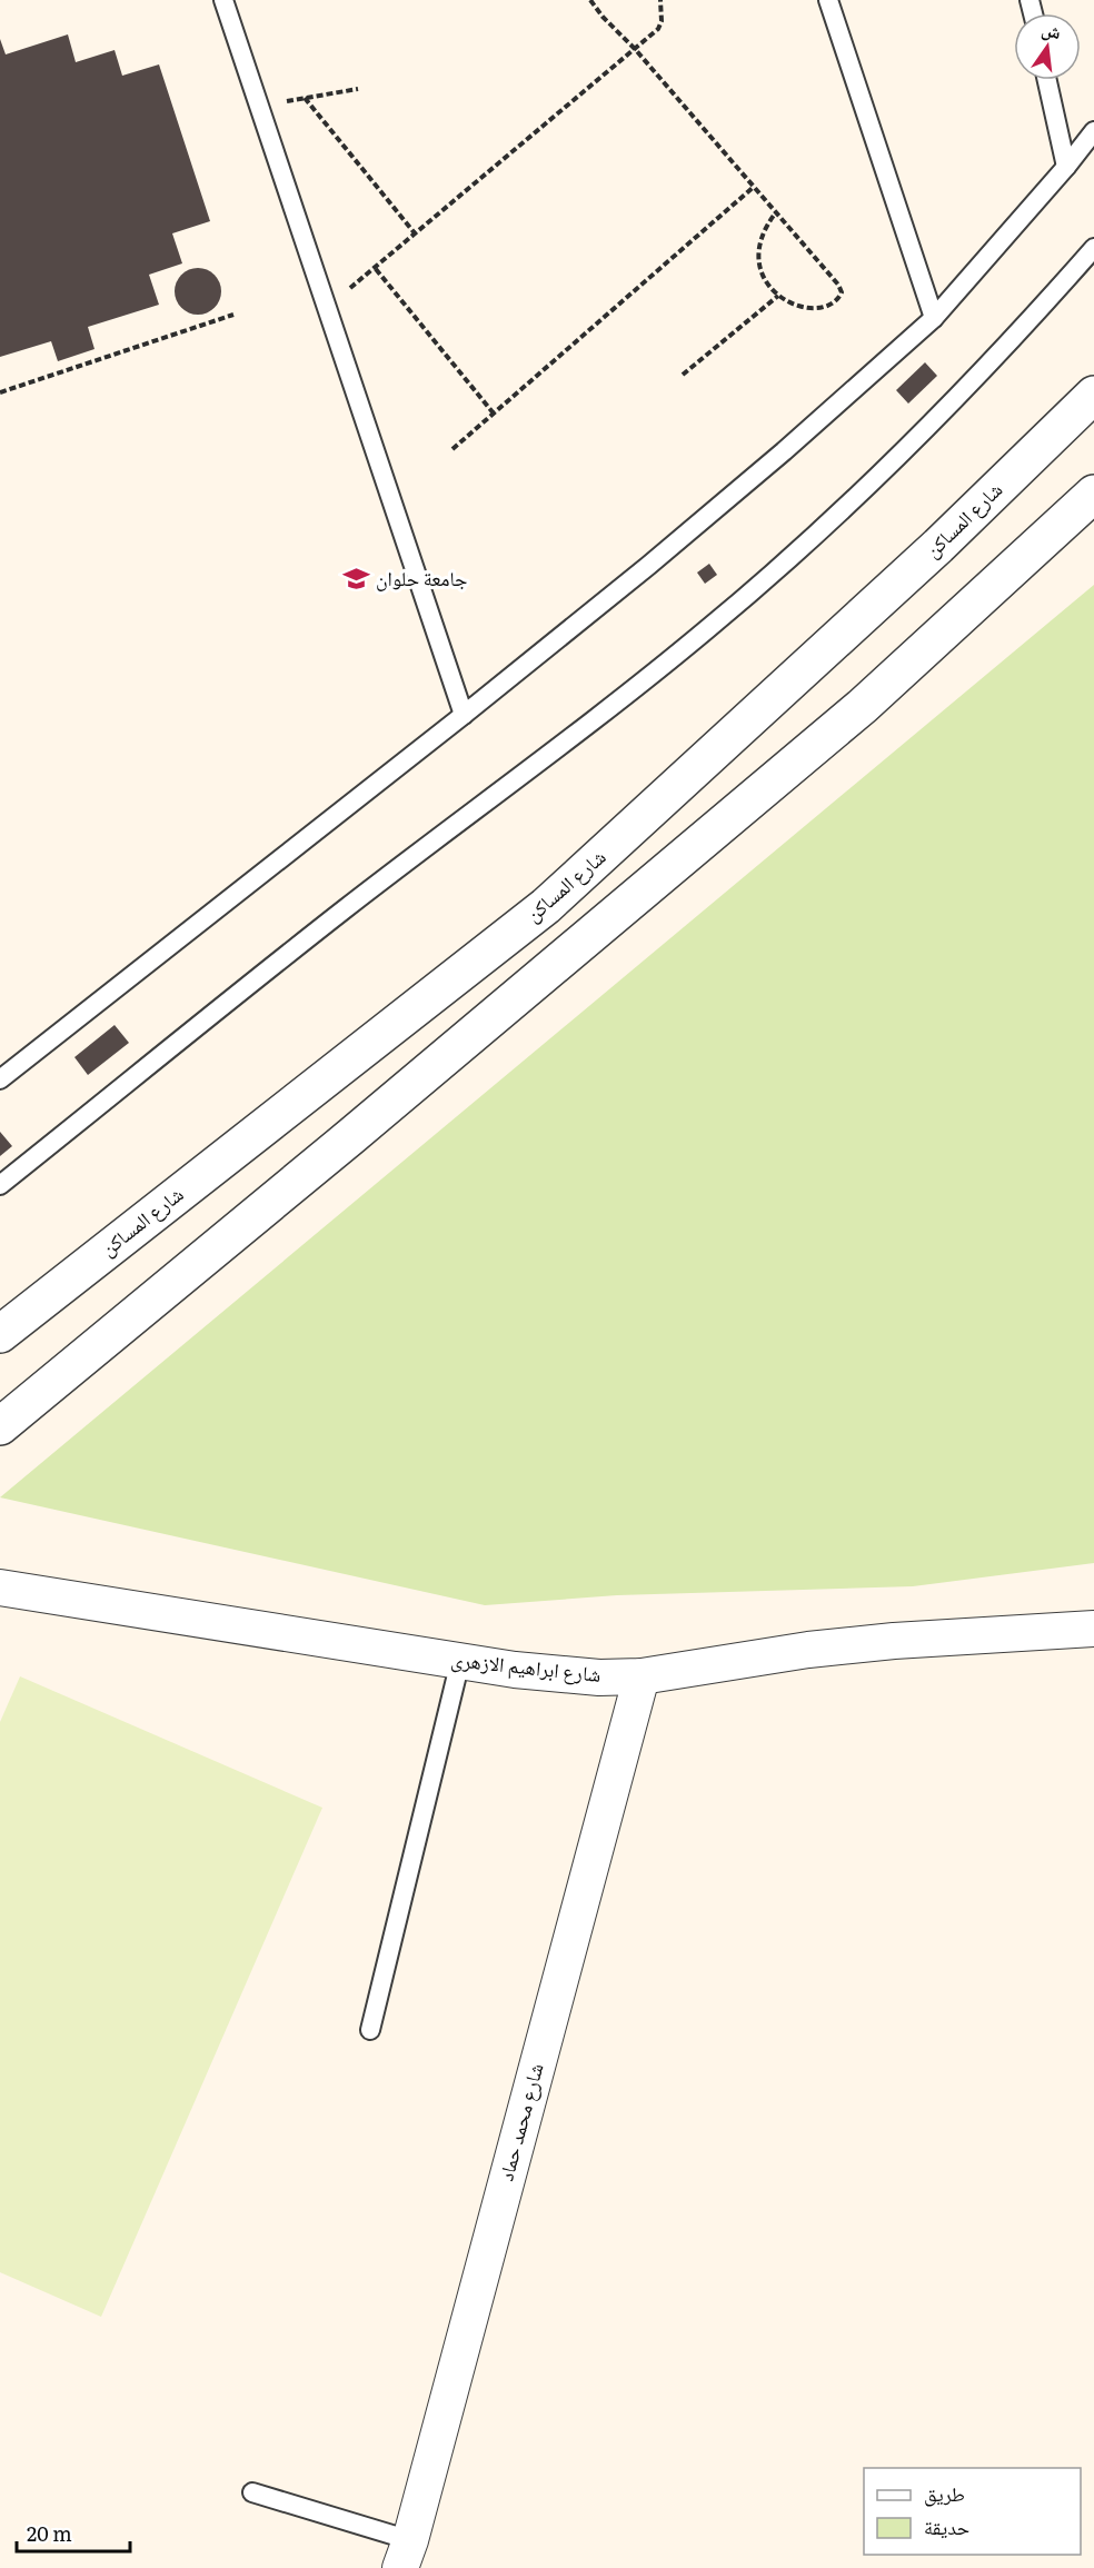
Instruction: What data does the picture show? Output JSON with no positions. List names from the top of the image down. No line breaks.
{"streets":{"street":["شارع المساكن","شارع ابراهيم الازهرى","شارع محمد حماد"]},"crossings":[["شارع ابراهيم الازهرى","شارع محمد حماد"]],"places":{"school or university":["جامعة حلوان"]},"legend":["طريق","حديقة"],"scale_bar":"20 m","north":"top"}
